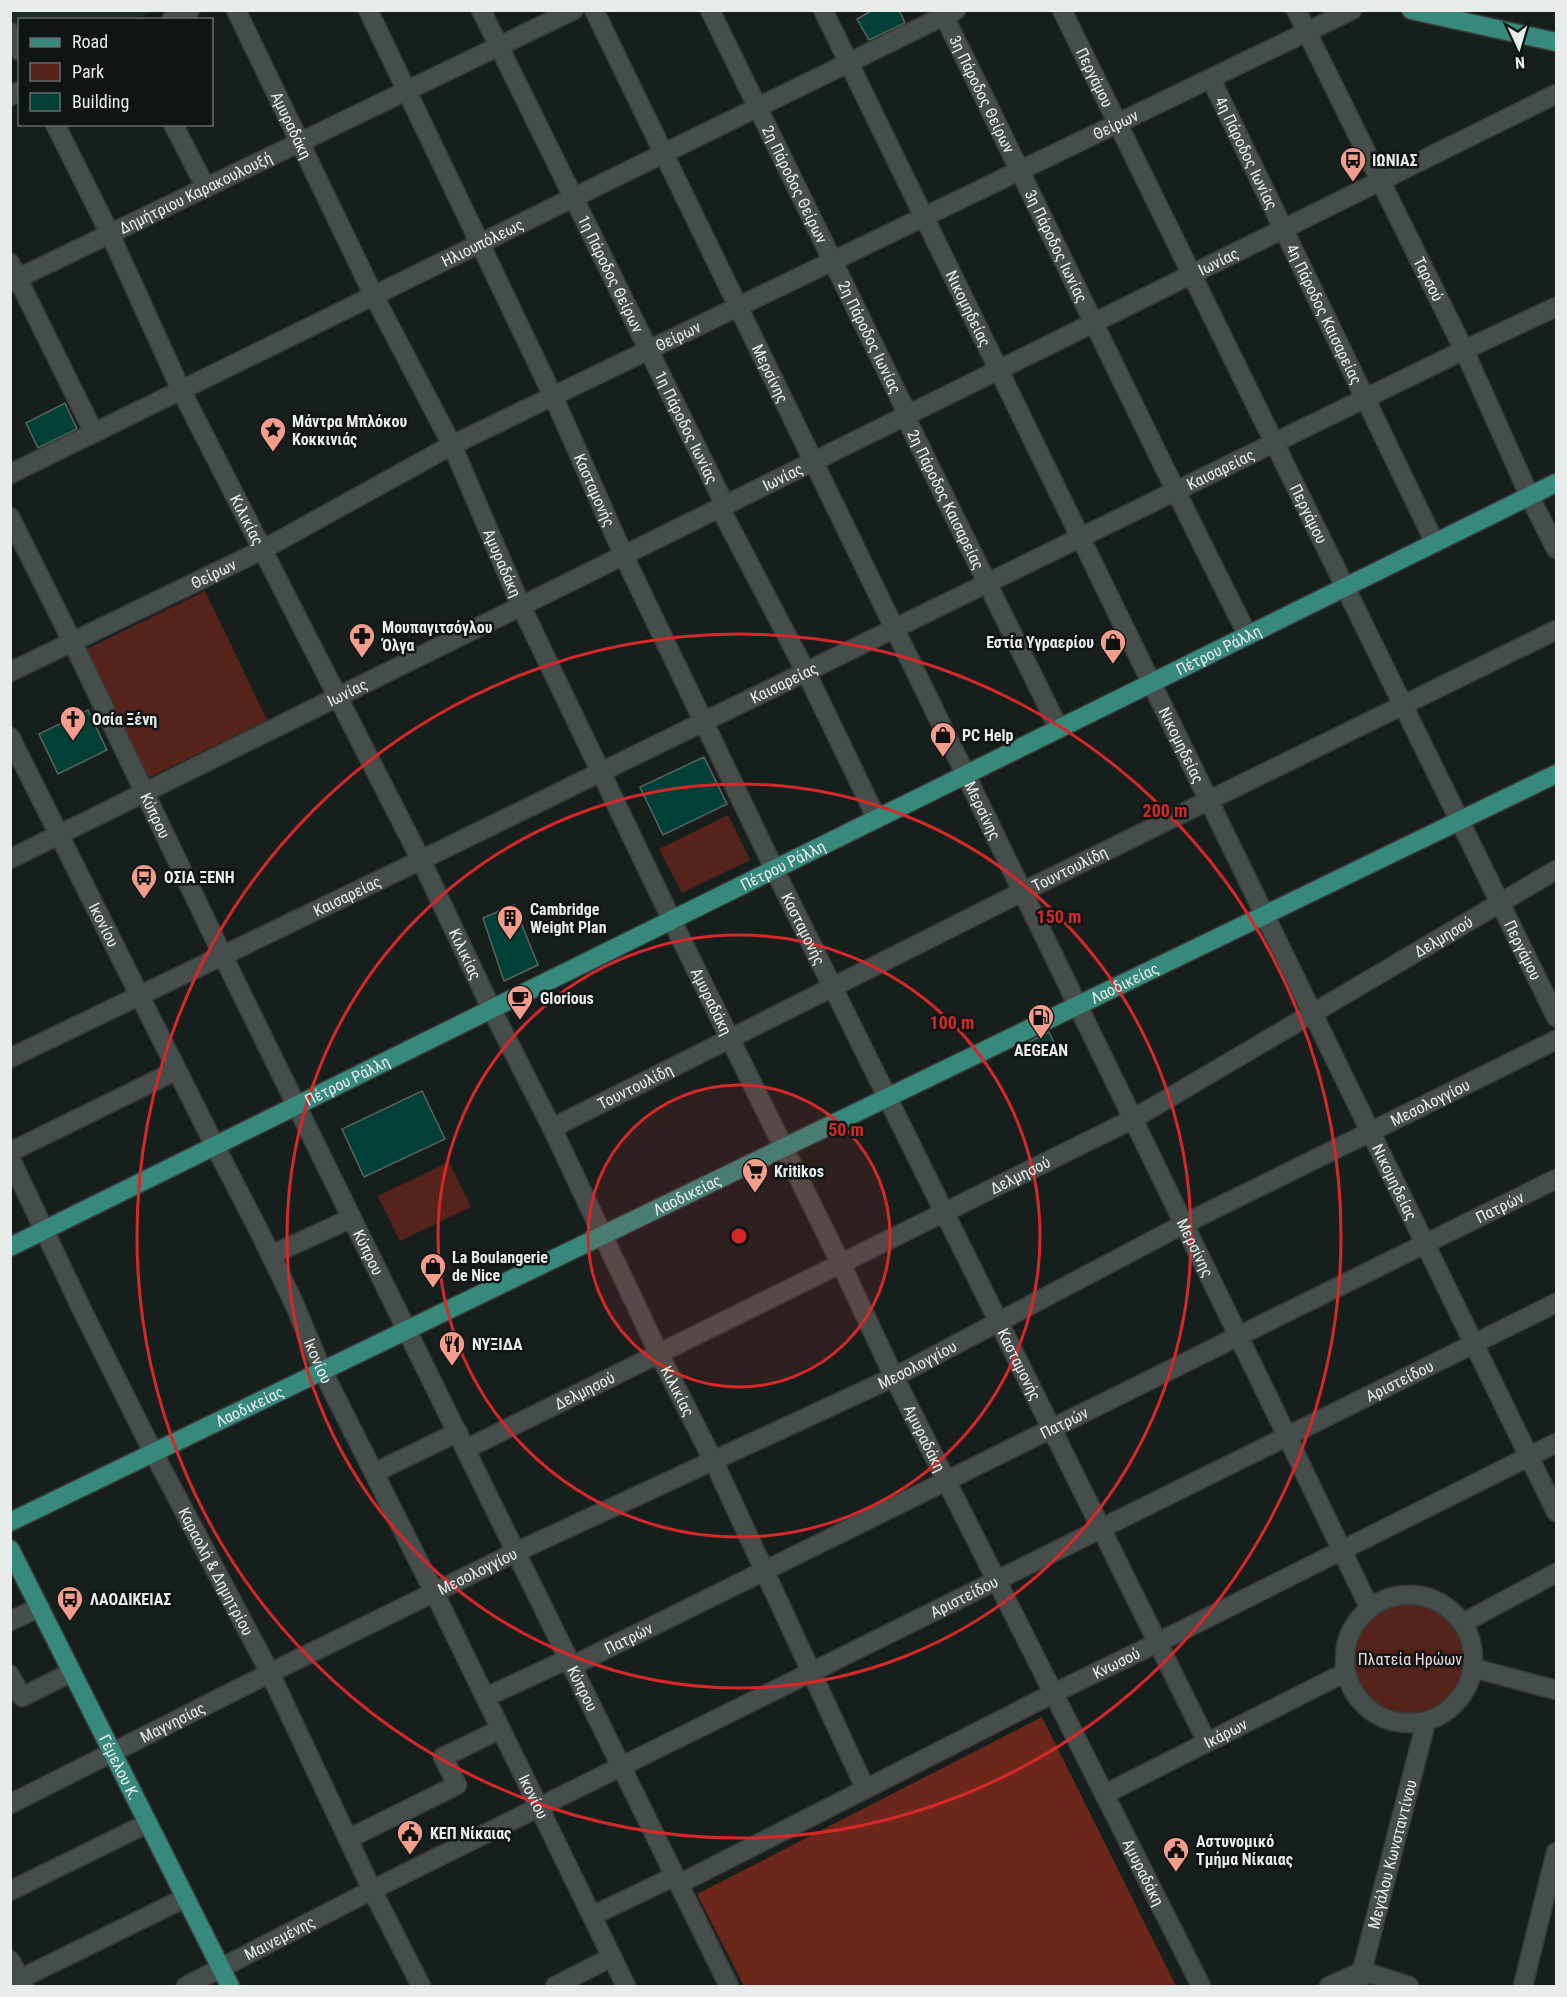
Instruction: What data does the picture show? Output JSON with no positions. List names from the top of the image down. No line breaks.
{"streets":{"main road":["Πέτρου Ράλλη","Λαοδικείας","Γέμελου Κ."],"street":["Περγάμου","3η Πάροδος Θείρων","Θείρων","Αμυραδάκη","4η Πάροδος Ιωνίας","2η Πάροδος Θείρων","Δημήτριου Καρακουλουξή","Ηλιουπόλεως","3η Πάροδος Ιωνίας","Ιωνίας","1η Πάροδος Θείρων","Ταρσού","Νικομηδείας","4η Πάροδος Καισαρείας","2η Πάροδος Ιωνίας","Μερσίνης","1η Πάροδος Ιωνίας","Καισαρείας","Κασταμονής","2η Πάροδος Καισαρείας","Κιλικίας","Κύπρου","Τουντουλίδη","Ικονίου","Δελμησού","Μεσολογγίου","Πατρών","Αριστείδου","Καραολή & Δημητρίου","Κνωσού","Μαγνησίας","Ικάρων","Μεγάλου Κωνσταντίνου","Μαινεμένης"]},"crossings":[["Περγάμου","Θείρων"],["Περγάμου","Ιωνίας"],["Περγάμου","Καισαρείας"],["Περγάμου","Πέτρου Ράλλη"],["Περγάμου","Τουντουλίδη"],["Περγάμου","Δελμησού"],["Περγάμου","Λαοδικείας"],["3η Πάροδος Θείρων","Θείρων"],["3η Πάροδος Θείρων","Ηλιουπόλεως"],["3η Πάροδος Θείρων","3η Πάροδος Ιωνίας"],["Θείρων","Αμυραδάκη"],["Θείρων","4η Πάροδος Ιωνίας"],["Θείρων","2η Πάροδος Θείρων"],["Θείρων","3η Πάροδος Ιωνίας"],["Θείρων","1η Πάροδος Θείρων"],["Θείρων","Ταρσού"],["Θείρων","Νικομηδείας"],["Θείρων","2η Πάροδος Ιωνίας"],["Θείρων","Μερσίνης"],["Θείρων","1η Πάροδος Ιωνίας"],["Θείρων","Κασταμονής"],["Θείρων","Κιλικίας"],["Θείρων","Κύπρου"],["Αμυραδάκη","Δημήτριου Καρακουλουξή"],["Αμυραδάκη","Ηλιουπόλεως"],["Αμυραδάκη","Ιωνίας"],["Αμυραδάκη","Καισαρείας"],["Αμυραδάκη","Πέτρου Ράλλη"],["Αμυραδάκη","Τουντουλίδη"],["Αμυραδάκη","Δελμησού"],["Αμυραδάκη","Λαοδικείας"],["Αμυραδάκη","Μεσολογγίου"],["Αμυραδάκη","Πατρών"],["Αμυραδάκη","Αριστείδου"],["Αμυραδάκη","Κνωσού"],["Αμυραδάκη","Ικάρων"],["4η Πάροδος Ιωνίας","Ιωνίας"],["4η Πάροδος Ιωνίας","4η Πάροδος Καισαρείας"],["2η Πάροδος Θείρων","Ηλιουπόλεως"],["2η Πάροδος Θείρων","2η Πάροδος Ιωνίας"],["Δημήτριου Καρακουλουξή","1η Πάροδος Θείρων"],["Δημήτριου Καρακουλουξή","Κασταμονής"],["Δημήτριου Καρακουλουξή","Κιλικίας"],["Ηλιουπόλεως","1η Πάροδος Θείρων"],["Ηλιουπόλεως","Νικομηδείας"],["Ηλιουπόλεως","Μερσίνης"],["Ηλιουπόλεως","Κασταμονής"],["Ηλιουπόλεως","Κιλικίας"],["3η Πάροδος Ιωνίας","Ιωνίας"],["3η Πάροδος Ιωνίας","Καισαρείας"],["3η Πάροδος Ιωνίας","Πέτρου Ράλλη"],["Ιωνίας","Ταρσού"],["Ιωνίας","Νικομηδείας"],["Ιωνίας","4η Πάροδος Καισαρείας"],["Ιωνίας","2η Πάροδος Ιωνίας"],["Ιωνίας","Μερσίνης"],["Ιωνίας","1η Πάροδος Ιωνίας"],["Ιωνίας","Κασταμονής"],["Ιωνίας","2η Πάροδος Καισαρείας"],["Ιωνίας","Κιλικίας"],["Ιωνίας","Κύπρου"],["Ιωνίας","Ικονίου"],["1η Πάροδος Θείρων","1η Πάροδος Ιωνίας"],["Ταρσού","Καισαρείας"],["Ταρσού","Πέτρου Ράλλη"],["Νικομηδείας","Καισαρείας"],["Νικομηδείας","Πέτρου Ράλλη"],["Νικομηδείας","Τουντουλίδη"],["Νικομηδείας","Δελμησού"],["Νικομηδείας","Λαοδικείας"],["Νικομηδείας","Μεσολογγίου"],["Νικομηδείας","Πατρών"],["Νικομηδείας","Αριστείδου"],["Νικομηδείας","Κνωσού"],["4η Πάροδος Καισαρείας","Καισαρείας"],["4η Πάροδος Καισαρείας","Πέτρου Ράλλη"],["2η Πάροδος Ιωνίας","2η Πάροδος Καισαρείας"],["Μερσίνης","Καισαρείας"],["Μερσίνης","Πέτρου Ράλλη"],["Μερσίνης","Τουντουλίδη"],["Μερσίνης","Δελμησού"],["Μερσίνης","Λαοδικείας"],["Μερσίνης","Μεσολογγίου"],["Μερσίνης","Πατρών"],["Μερσίνης","Αριστείδου"],["Μερσίνης","Κνωσού"],["Μερσίνης","Ικάρων"],["Μερσίνης","Μεγάλου Κωνσταντίνου"],["1η Πάροδος Ιωνίας","Καισαρείας"],["1η Πάροδος Ιωνίας","Πέτρου Ράλλη"],["Καισαρείας","Κασταμονής"],["Καισαρείας","2η Πάροδος Καισαρείας"],["Καισαρείας","Κιλικίας"],["Καισαρείας","Κύπρου"],["Καισαρείας","Ικονίου"],["Κασταμονής","Πέτρου Ράλλη"],["Κασταμονής","Τουντουλίδη"],["Κασταμονής","Δελμησού"],["Κασταμονής","Λαοδικείας"],["Κασταμονής","Μεσολογγίου"],["Κασταμονής","Πατρών"],["Κασταμονής","Αριστείδου"],["Κασταμονής","Κνωσού"],["Κασταμονής","Ικάρων"],["2η Πάροδος Καισαρείας","Πέτρου Ράλλη"],["Κιλικίας","Πέτρου Ράλλη"],["Κιλικίας","Τουντουλίδη"],["Κιλικίας","Δελμησού"],["Κιλικίας","Λαοδικείας"],["Κιλικίας","Μεσολογγίου"],["Κιλικίας","Πατρών"],["Κιλικίας","Αριστείδου"],["Κιλικίας","Κνωσού"],["Πέτρου Ράλλη","Κύπρου"],["Πέτρου Ράλλη","Ικονίου"],["Πέτρου Ράλλη","Καραολή & Δημητρίου"],["Κύπρου","Δελμησού"],["Κύπρου","Λαοδικείας"],["Κύπρου","Μεσολογγίου"],["Κύπρου","Πατρών"],["Κύπρου","Αριστείδου"],["Κύπρου","Κνωσού"],["Ικονίου","Λαοδικείας"],["Ικονίου","Μεσολογγίου"],["Ικονίου","Πατρών"],["Ικονίου","Αριστείδου"],["Ικονίου","Κνωσού"],["Λαοδικείας","Καραολή & Δημητρίου"],["Μεσολογγίου","Καραολή & Δημητρίου"],["Μεσολογγίου","Μαγνησίας"],["Αριστείδου","Καραολή & Δημητρίου"],["Αριστείδου","Μαινεμένης"],["Καραολή & Δημητρίου","Μαγνησίας"],["Καραολή & Δημητρίου","Μαινεμένης"],["Μαγνησίας","Γέμελου Κ."],["Ικάρων","Μεγάλου Κωνσταντίνου"],["Γέμελου Κ.","Μαινεμένης"]],"parks":["Πλατεία Ηρώων"],"places":{"bus stop":["ΙΩΝΙΑΣ","ΟΣΙΑ ΞΕΝΗ","ΛΑΟΔΙΚΕΙΑΣ"],"place":["Μάντρα Μπλόκου Κοκκινιάς"],"pharmacy":["Μουπαγιτσόγλου Όλγα"],"shop":["Εστία Υγραερίου","PC Help","La Boulangerie de Nice"],"church":["Οσία Ξένη"],"building":["Cambridge Weight Plan"],"cafe":["Glorious"],"fuel station":["AEGEAN"],"supermarket":["Kritikos"],"restaurant":["ΝΥΞΙΔΑ"],"public building":["ΚΕΠ Νίκαιας","Αστυνομικό Τμήμα Νίκαιας"]},"legend":["Road","Park","Building"],"north":"bottom","rings":["200 m","150 m","100 m","50 m"]}
